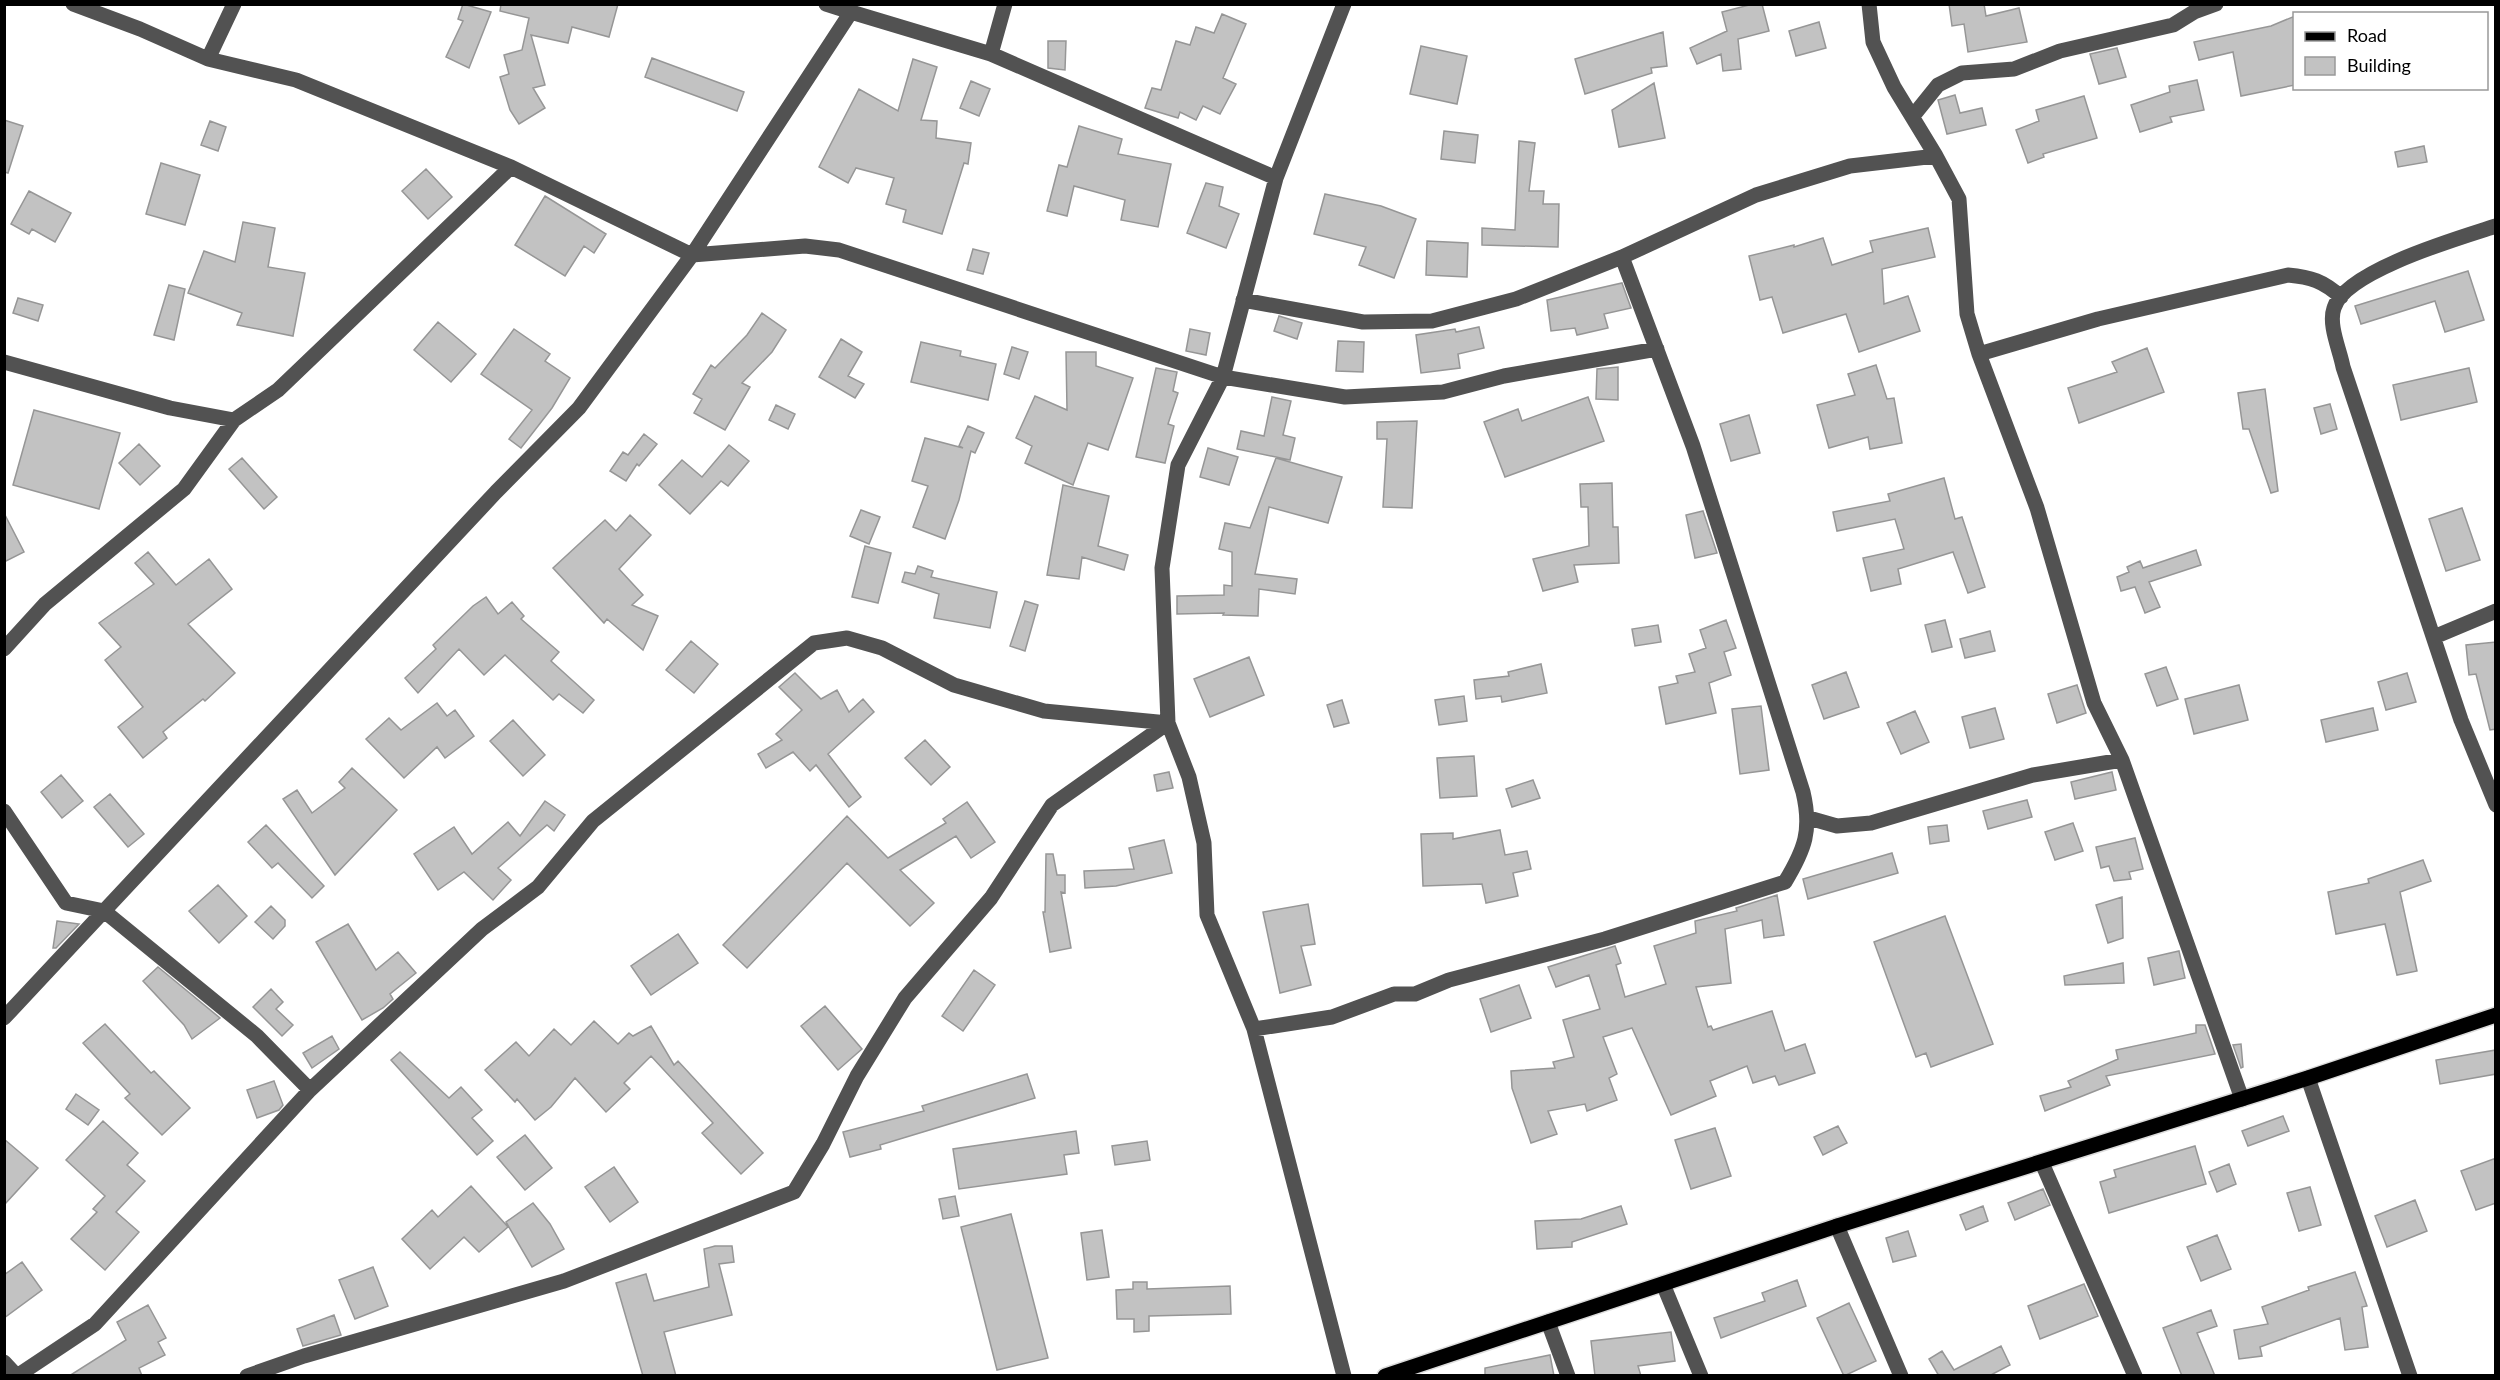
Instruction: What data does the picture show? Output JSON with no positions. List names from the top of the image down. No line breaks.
{"legend":["Road","Building"]}
